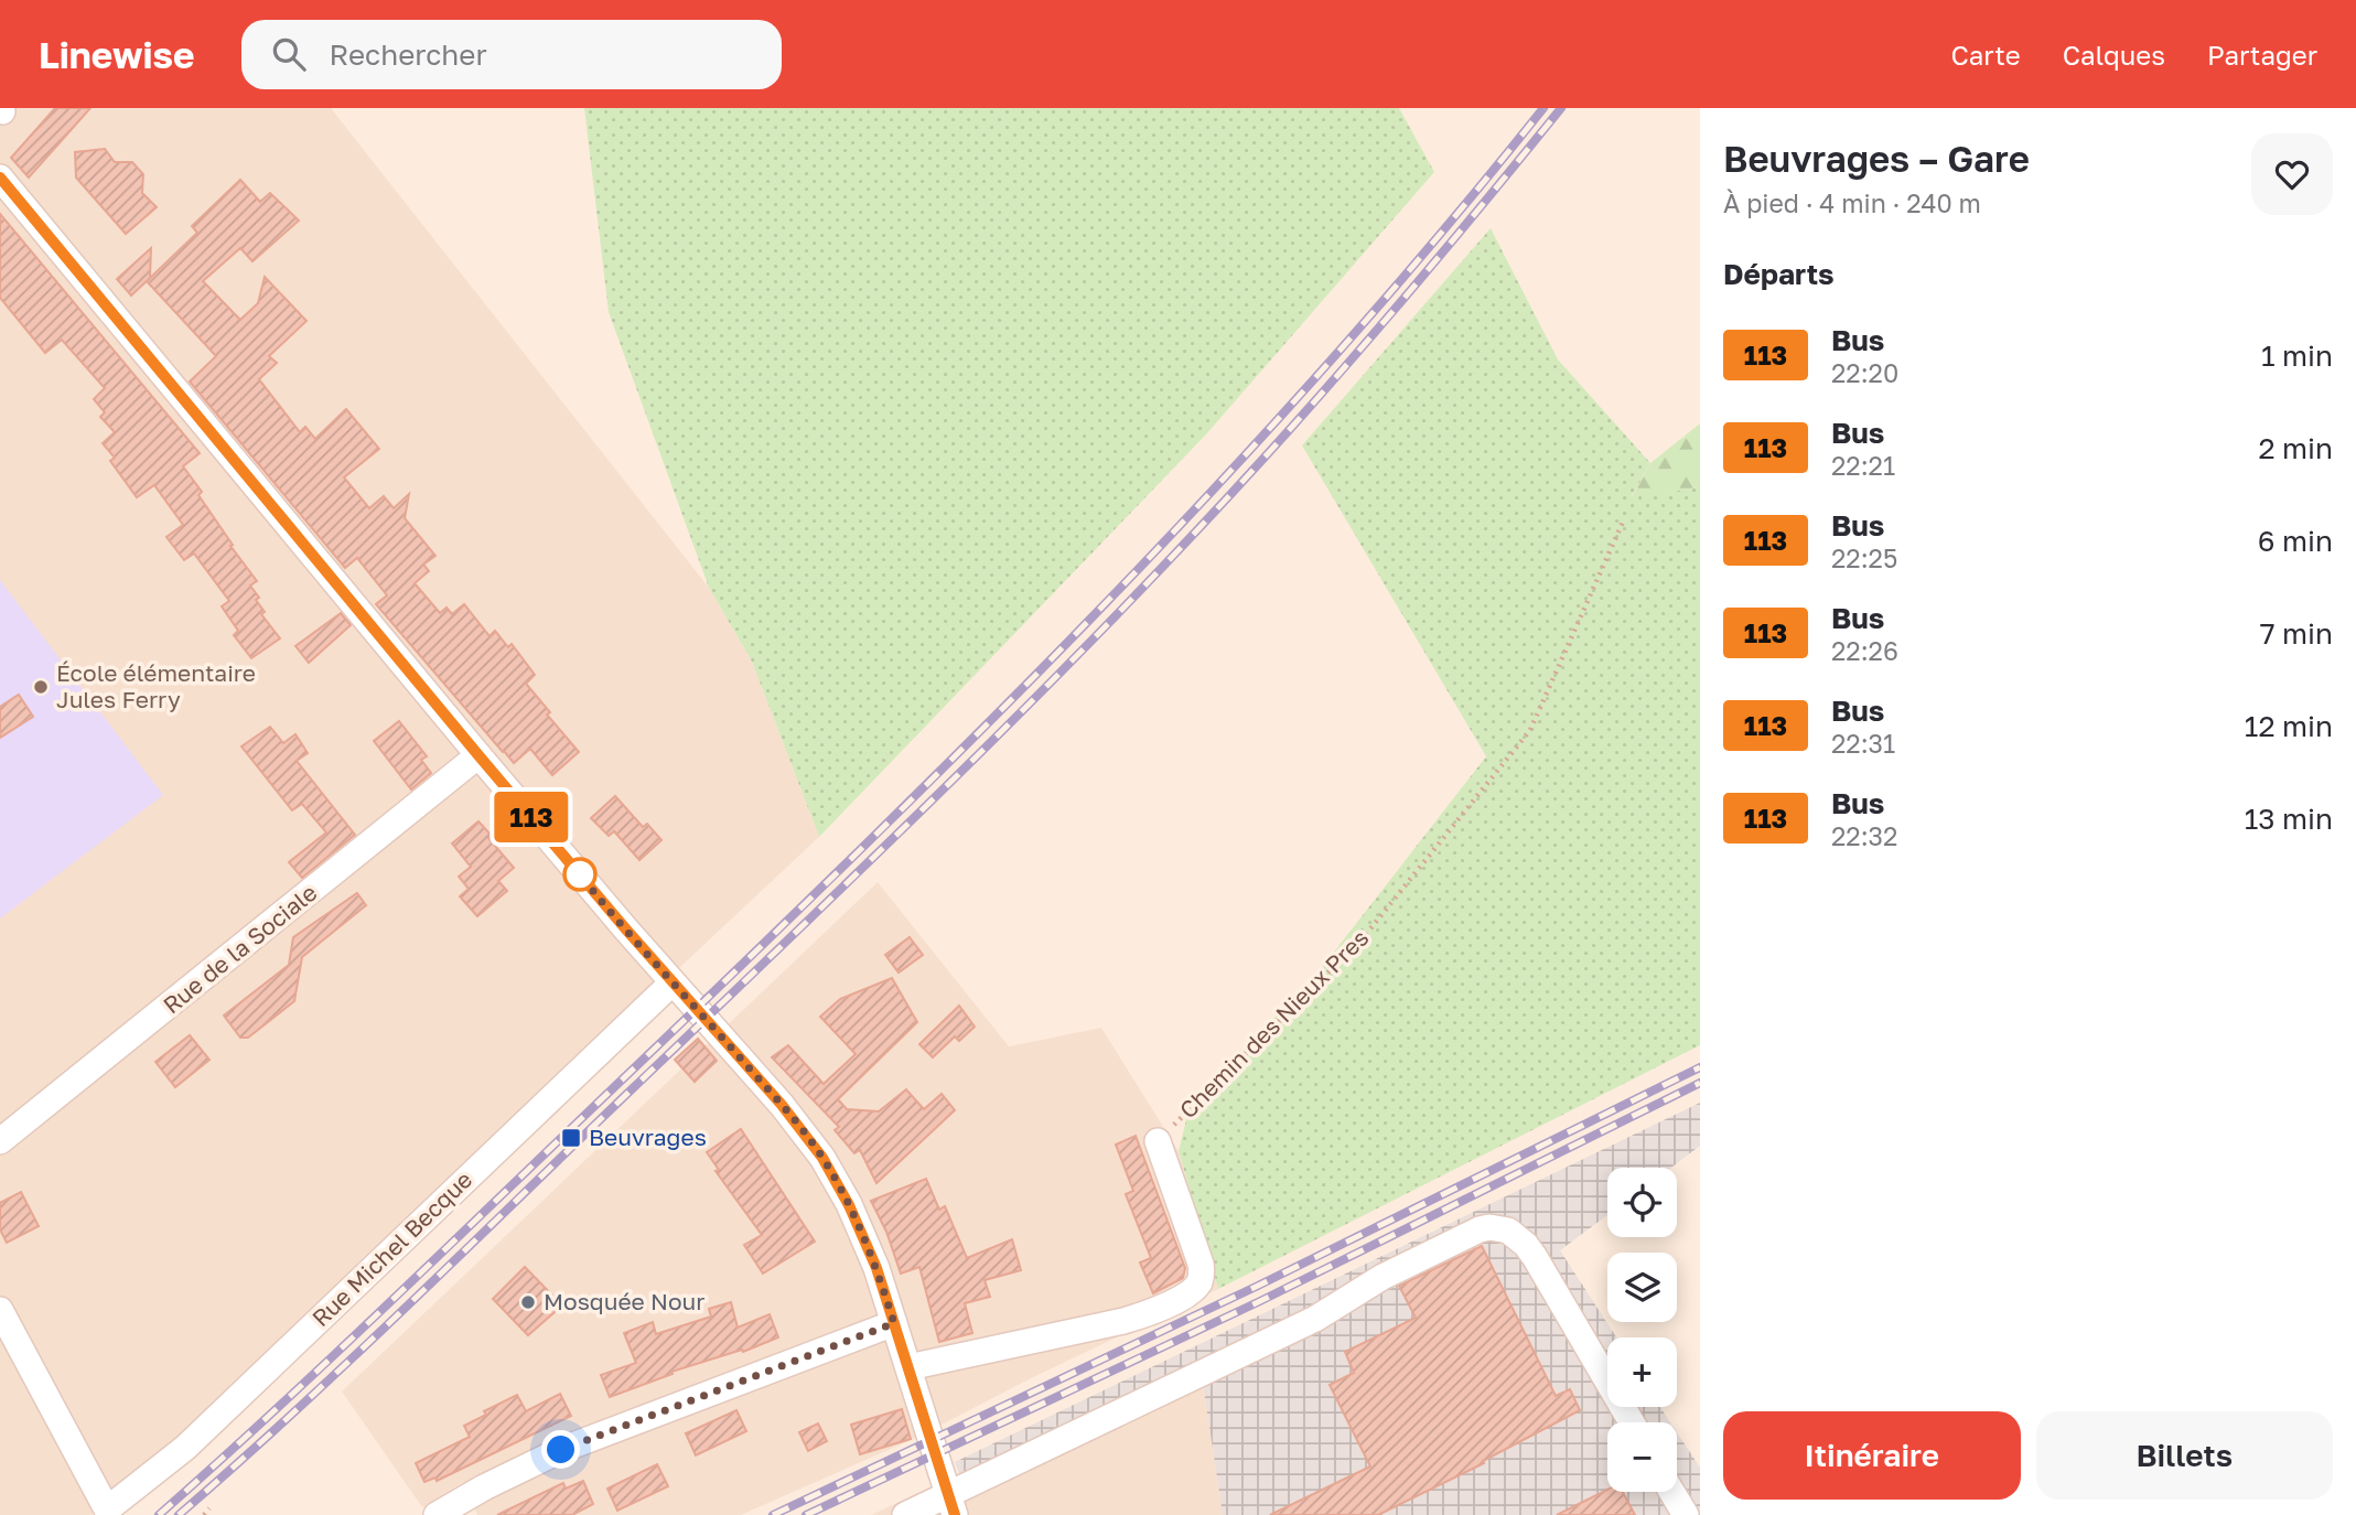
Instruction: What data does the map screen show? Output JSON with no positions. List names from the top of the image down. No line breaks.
{"streets":{"street":["Rue de la Sociale","Rue Michel Becque"],"path":["Chemin des Nieux Pres"]},"places":{"other":["École élémentaire Jules Ferry","Mosquée Nour"],"transit":["Beuvrages"]},"lines":["bus line 113"],"page":{"header":"Linewise","search":"Rechercher","nav":["Carte","Calques","Partager"],"on_map":"113","heading":[["Beuvrages – Gare","À pied · 4 min · 240 m"],"Départs"],"list":[{"mark":"113","name":"Bus","note":"22:20","value":"1 min"},{"mark":"113","name":"Bus","note":"22:21","value":"2 min"},{"mark":"113","name":"Bus","note":"22:25","value":"6 min"},{"mark":"113","name":"Bus","note":"22:26","value":"7 min"},{"mark":"113","name":"Bus","note":"22:31","value":"12 min"},{"mark":"113","name":"Bus","note":"22:32","value":"13 min"}],"map_buttons":["+","−"],"buttons":["Itinéraire","Billets"]}}
